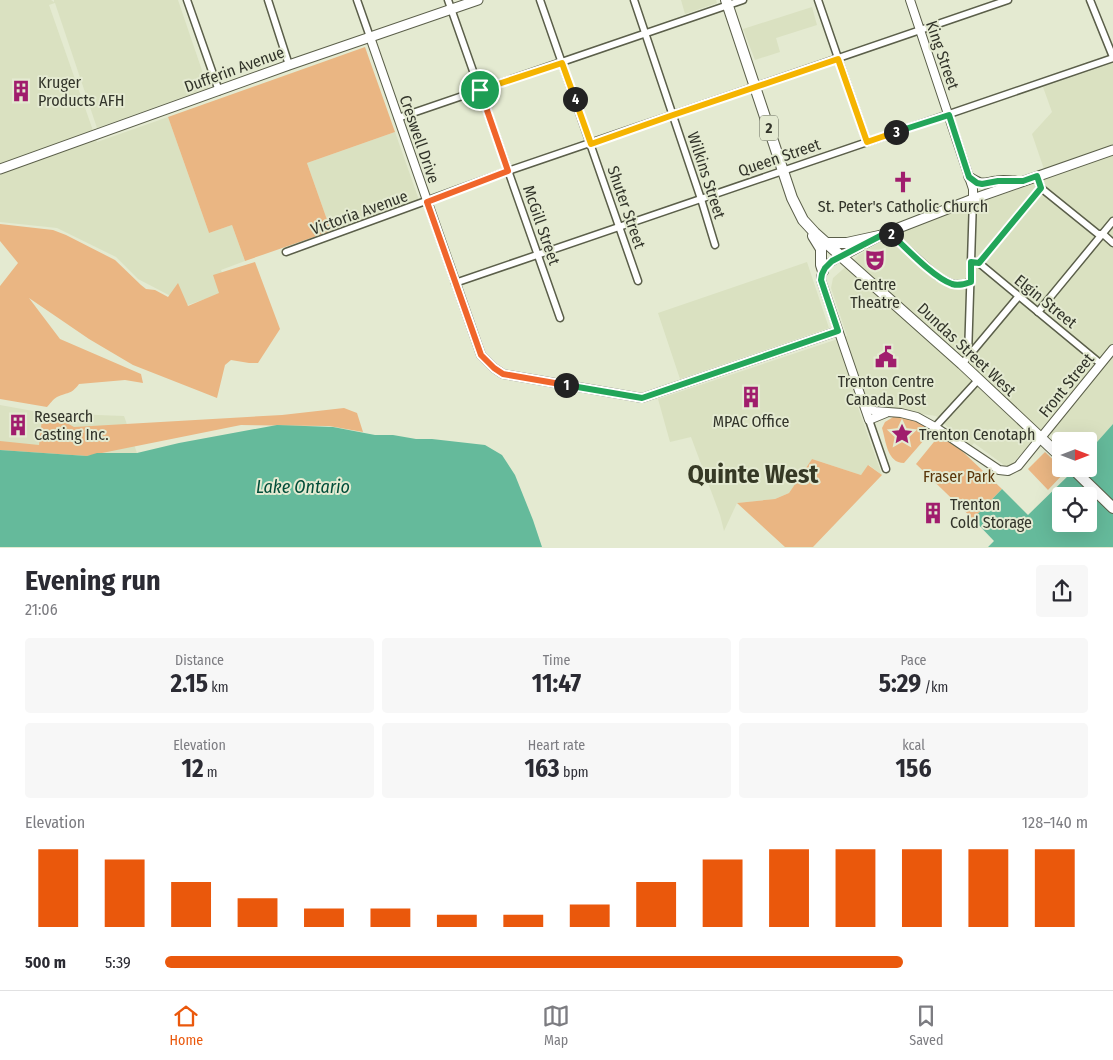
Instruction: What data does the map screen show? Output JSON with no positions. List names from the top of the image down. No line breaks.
{"streets":{"main road":["Dufferin Avenue","2","Dundas Street West"],"street":["King Street","Creswell Drive","Queen Street","Wilkins Street","Shuter Street","Victoria Avenue","McGill Street","Elgin Street","Front Street"]},"crossings":[["King Street","Queen Street"],["King Street","Victoria Avenue"],["King Street","Dundas Street West"],["Dufferin Avenue","Creswell Drive"],["Dufferin Avenue","McGill Street"],["Creswell Drive","Queen Street"],["Creswell Drive","Victoria Avenue"],["Queen Street","Wilkins Street"],["Queen Street","Shuter Street"],["Queen Street","McGill Street"],["Queen Street","Dundas Street West"],["Wilkins Street","Victoria Avenue"],["Shuter Street","Victoria Avenue"],["Victoria Avenue","McGill Street"],["Victoria Avenue","Dundas Street West"],["Elgin Street","Front Street"],["Dundas Street West","Front Street"]],"districts":["Quinte West"],"water":["Lake Ontario"],"parks":["Fraser Park"],"places":{"building":["Kruger Products AFH","MPAC Office","Research Casting Inc.","Trenton Cold Storage"],"church":["St. Peter's Catholic Church"],"theatre":["Centre Theatre"],"public building":["Trenton Centre Canada Post"],"place":["Trenton Cenotaph"]},"north":"right","page":{"pins":["4","3","2","1"],"heading":["Evening run","21:06"],"stats":[["Distance","2.15 km"],["Time","11:47"],["Pace","5:29 /km"],["Elevation","12 m"],["Heart rate","163 bpm"],["kcal","156"]],"chart":["Elevation","128–140 m"],"list":[{"name":"500 m","note":"5:39"}],"tabs":["Home","Map","Saved"]}}
